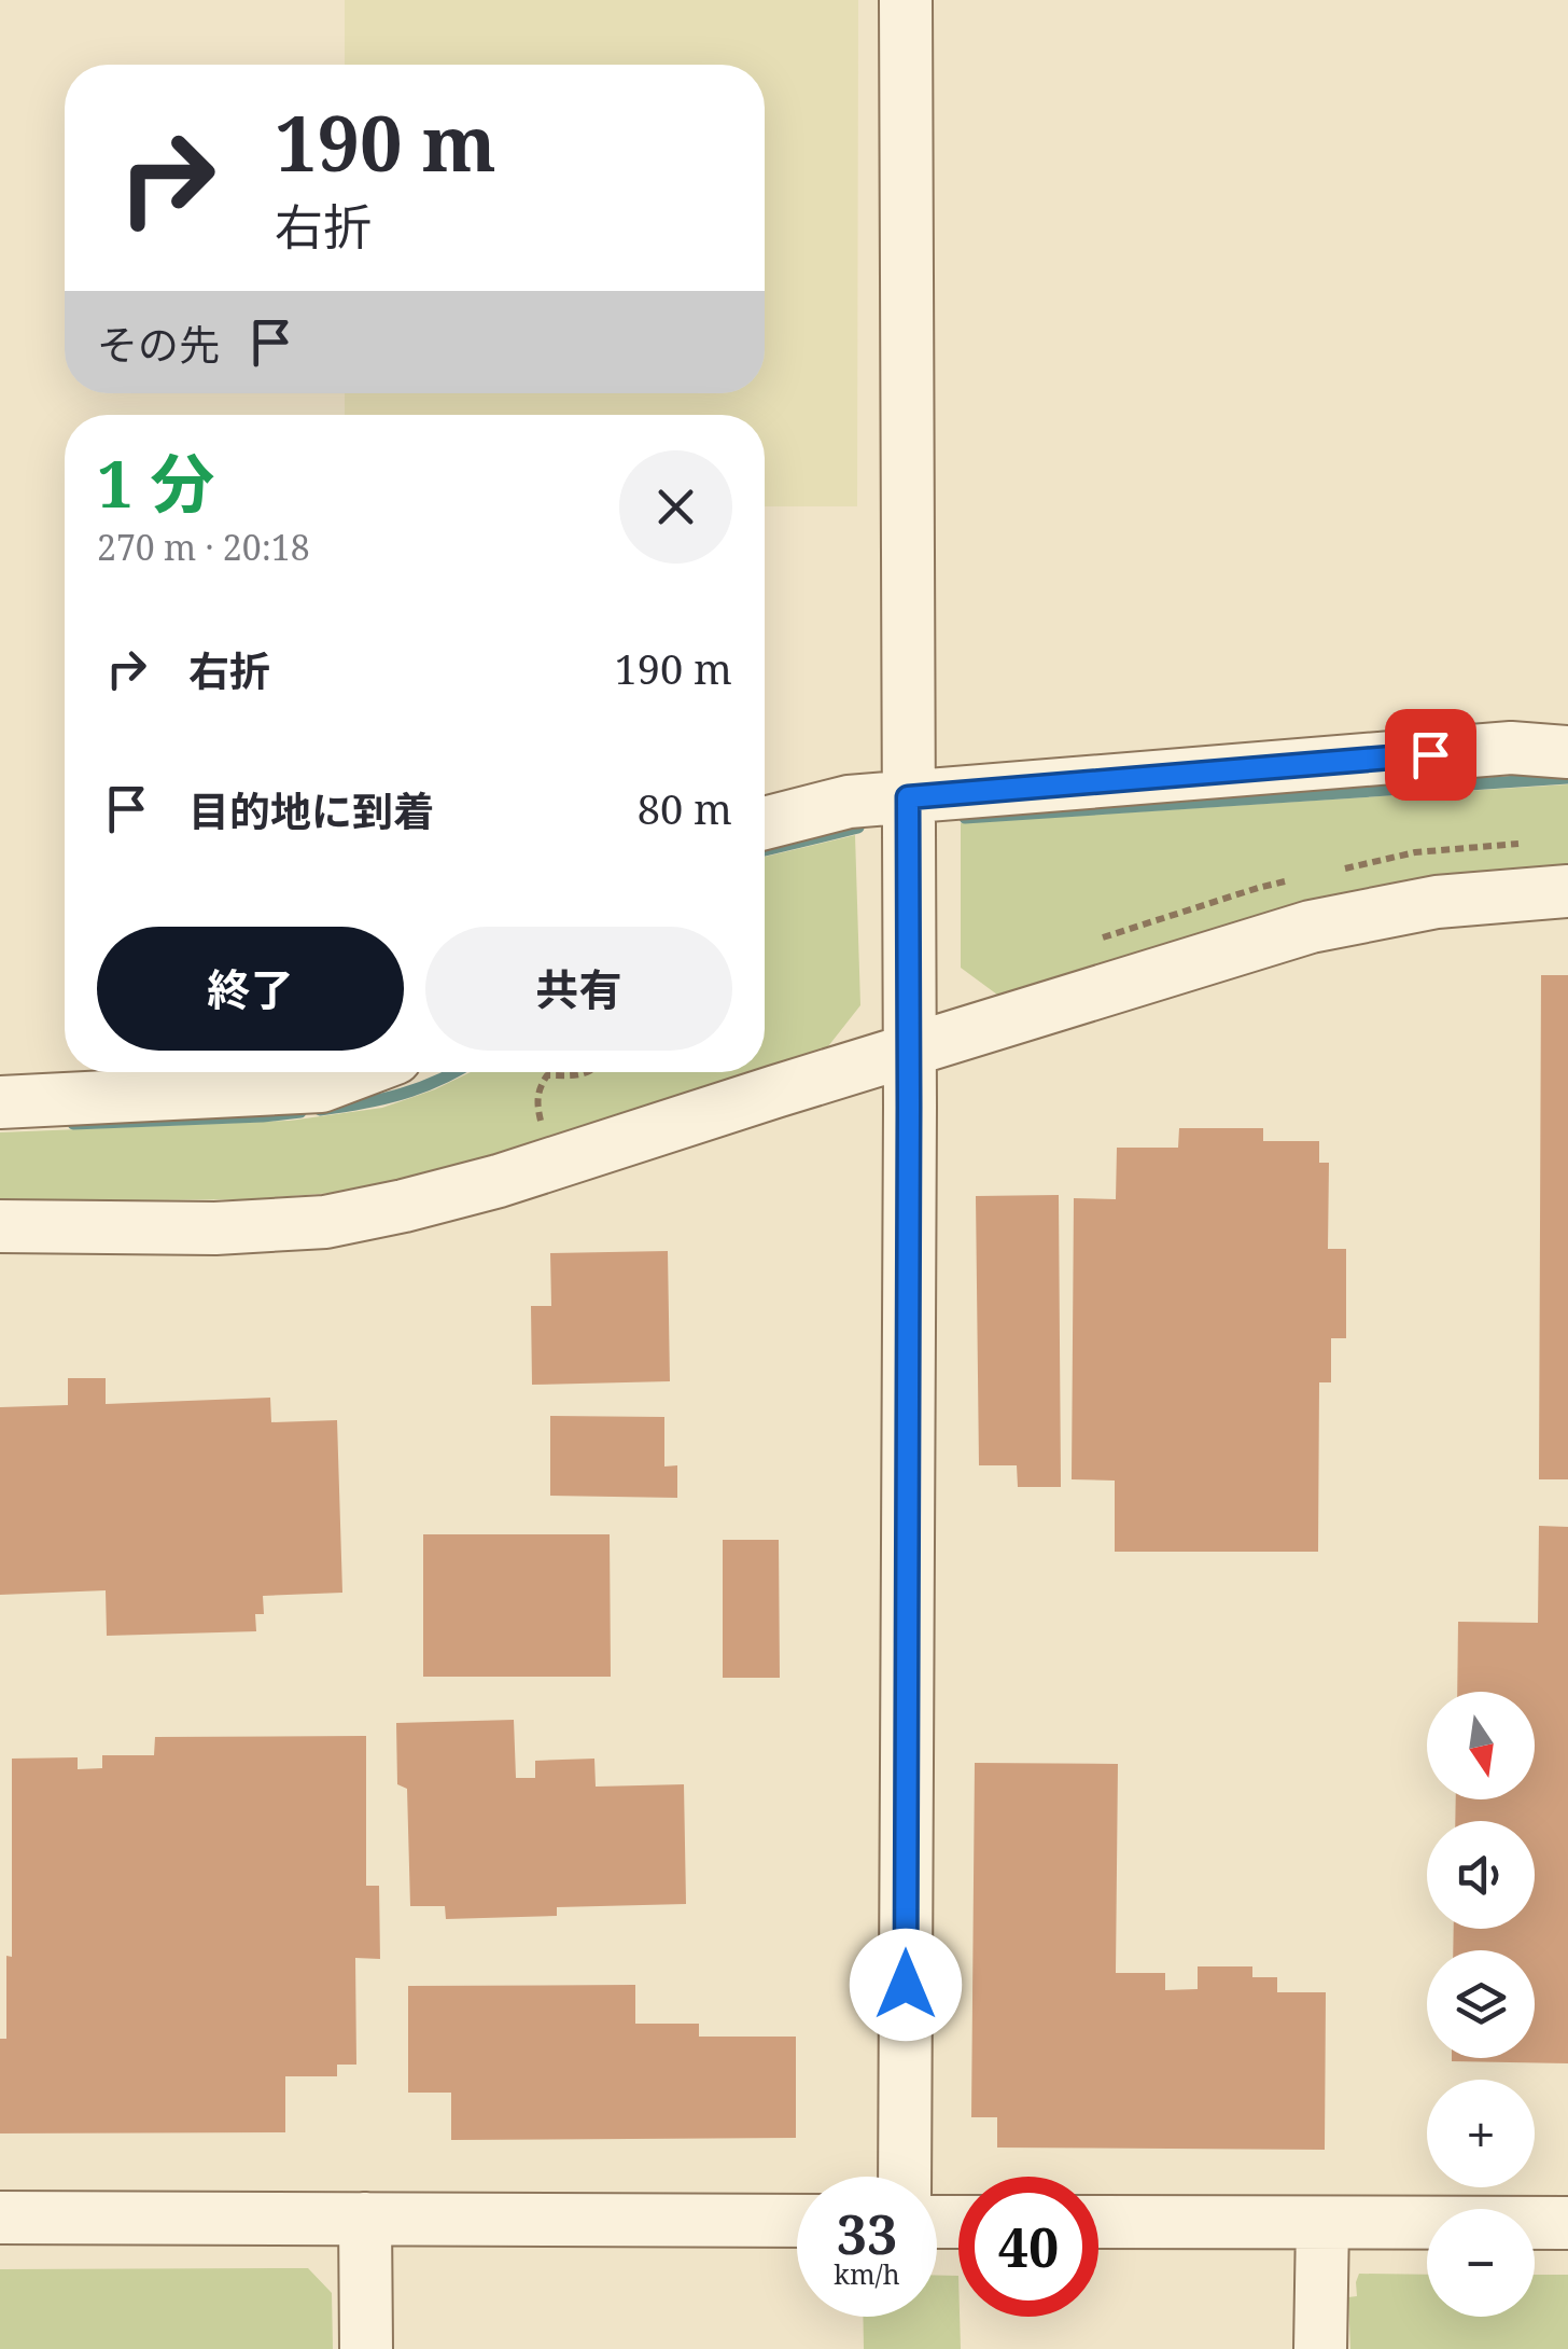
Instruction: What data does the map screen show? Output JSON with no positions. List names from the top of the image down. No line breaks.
{"north":"bottom","page":{"turn":["190 m","右折"],"then":"その先","heading":["1 分","270 m · 20:18"],"list":[{"name":"右折","value":"190 m"},{"name":"目的地に到着","value":"80 m"}],"buttons":["終了","共有"],"map_buttons":["+","−"],"speed":"33 km/h","limit":"40"}}
